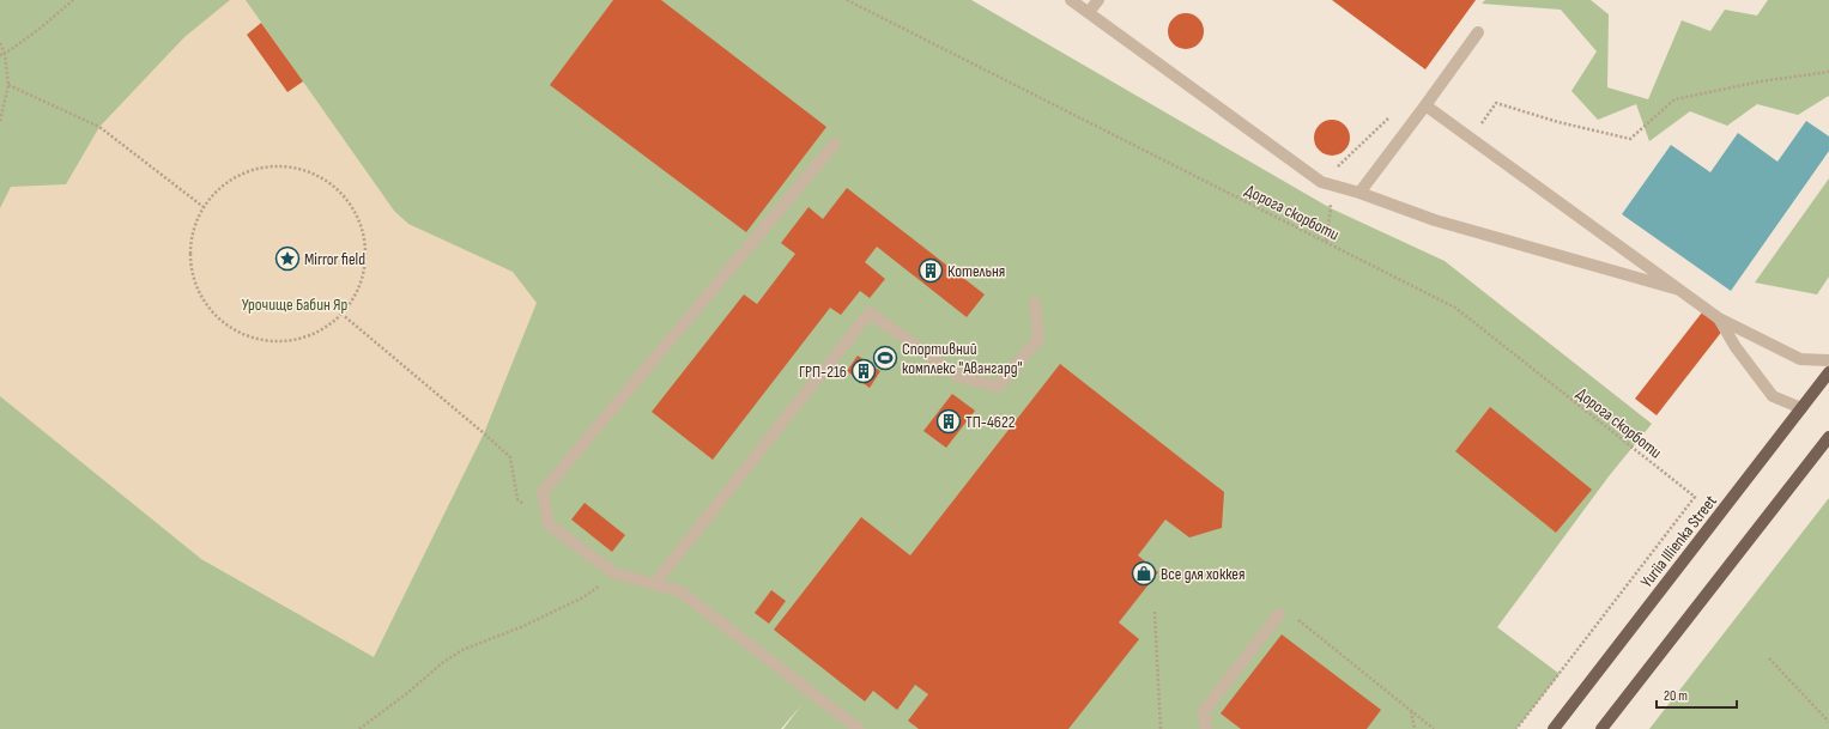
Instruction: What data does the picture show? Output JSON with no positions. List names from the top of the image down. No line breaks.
{"streets":{"main road":["Yuriia Illienka Street"],"path":["Дорога скорботи"]},"parks":["Урочище Бабин Яр"],"places":{"place":["Mirror field"],"building":["Котельня","ГРП-216","ТП-4622"],"sports":["Спортивний комплекс \"Авангард\""],"shop":["Все для хоккея"]},"scale_bar":"20 m"}
